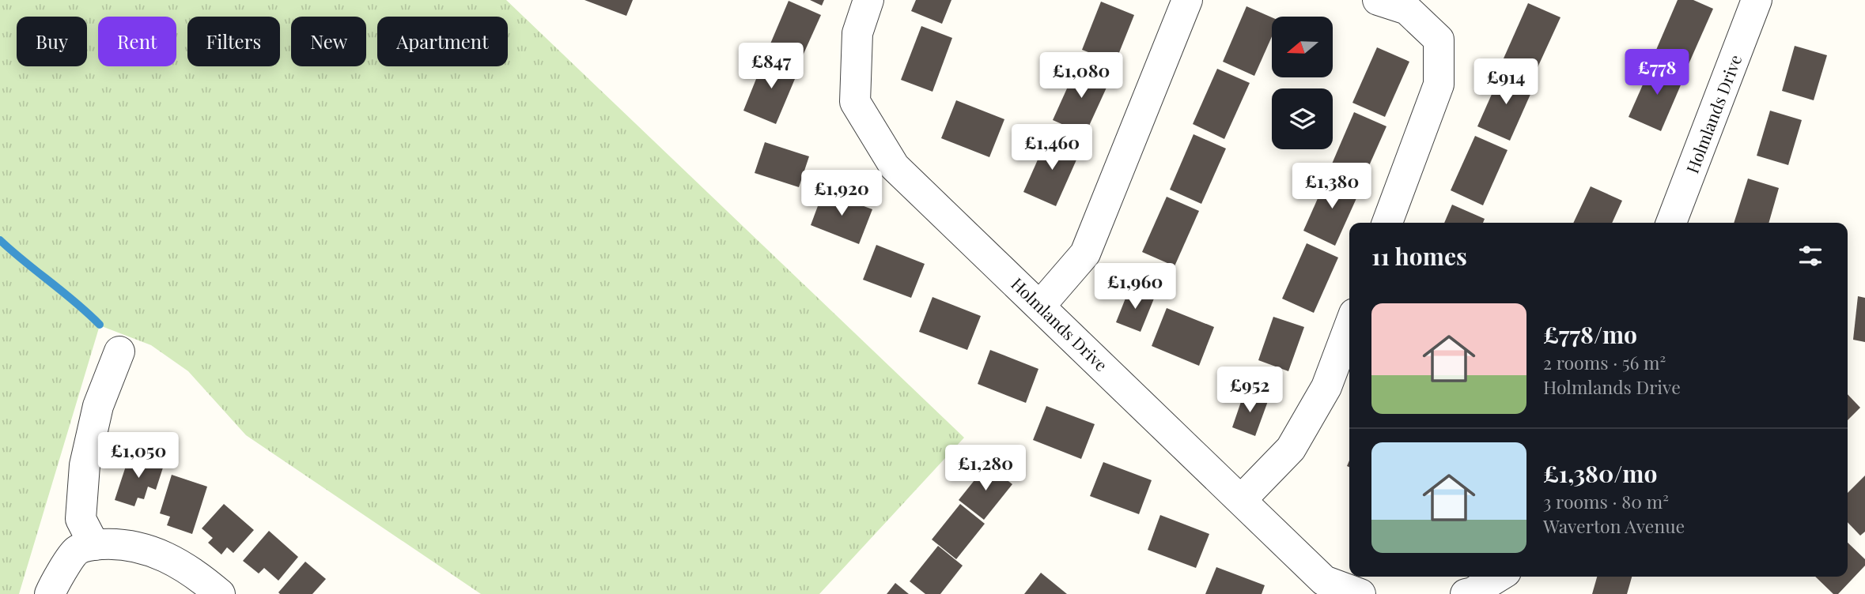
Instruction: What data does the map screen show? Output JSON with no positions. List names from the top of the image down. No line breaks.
{"streets":{"street":["Holmlands Drive"]},"north":"left","page":{"chip":["Buy","Rent","Filters","New","Apartment"],"price":["£847","£778","£1,080","£914","£1,460","£1,380","£1,920","£1,960","£952","£1,050","£1,280"],"heading":"11 homes","list":[{"name":"£778/mo","note":"2 rooms · 56 m² · Holmlands Drive"},{"name":"£1,380/mo","note":"3 rooms · 80 m² · Waverton Avenue"}]}}
